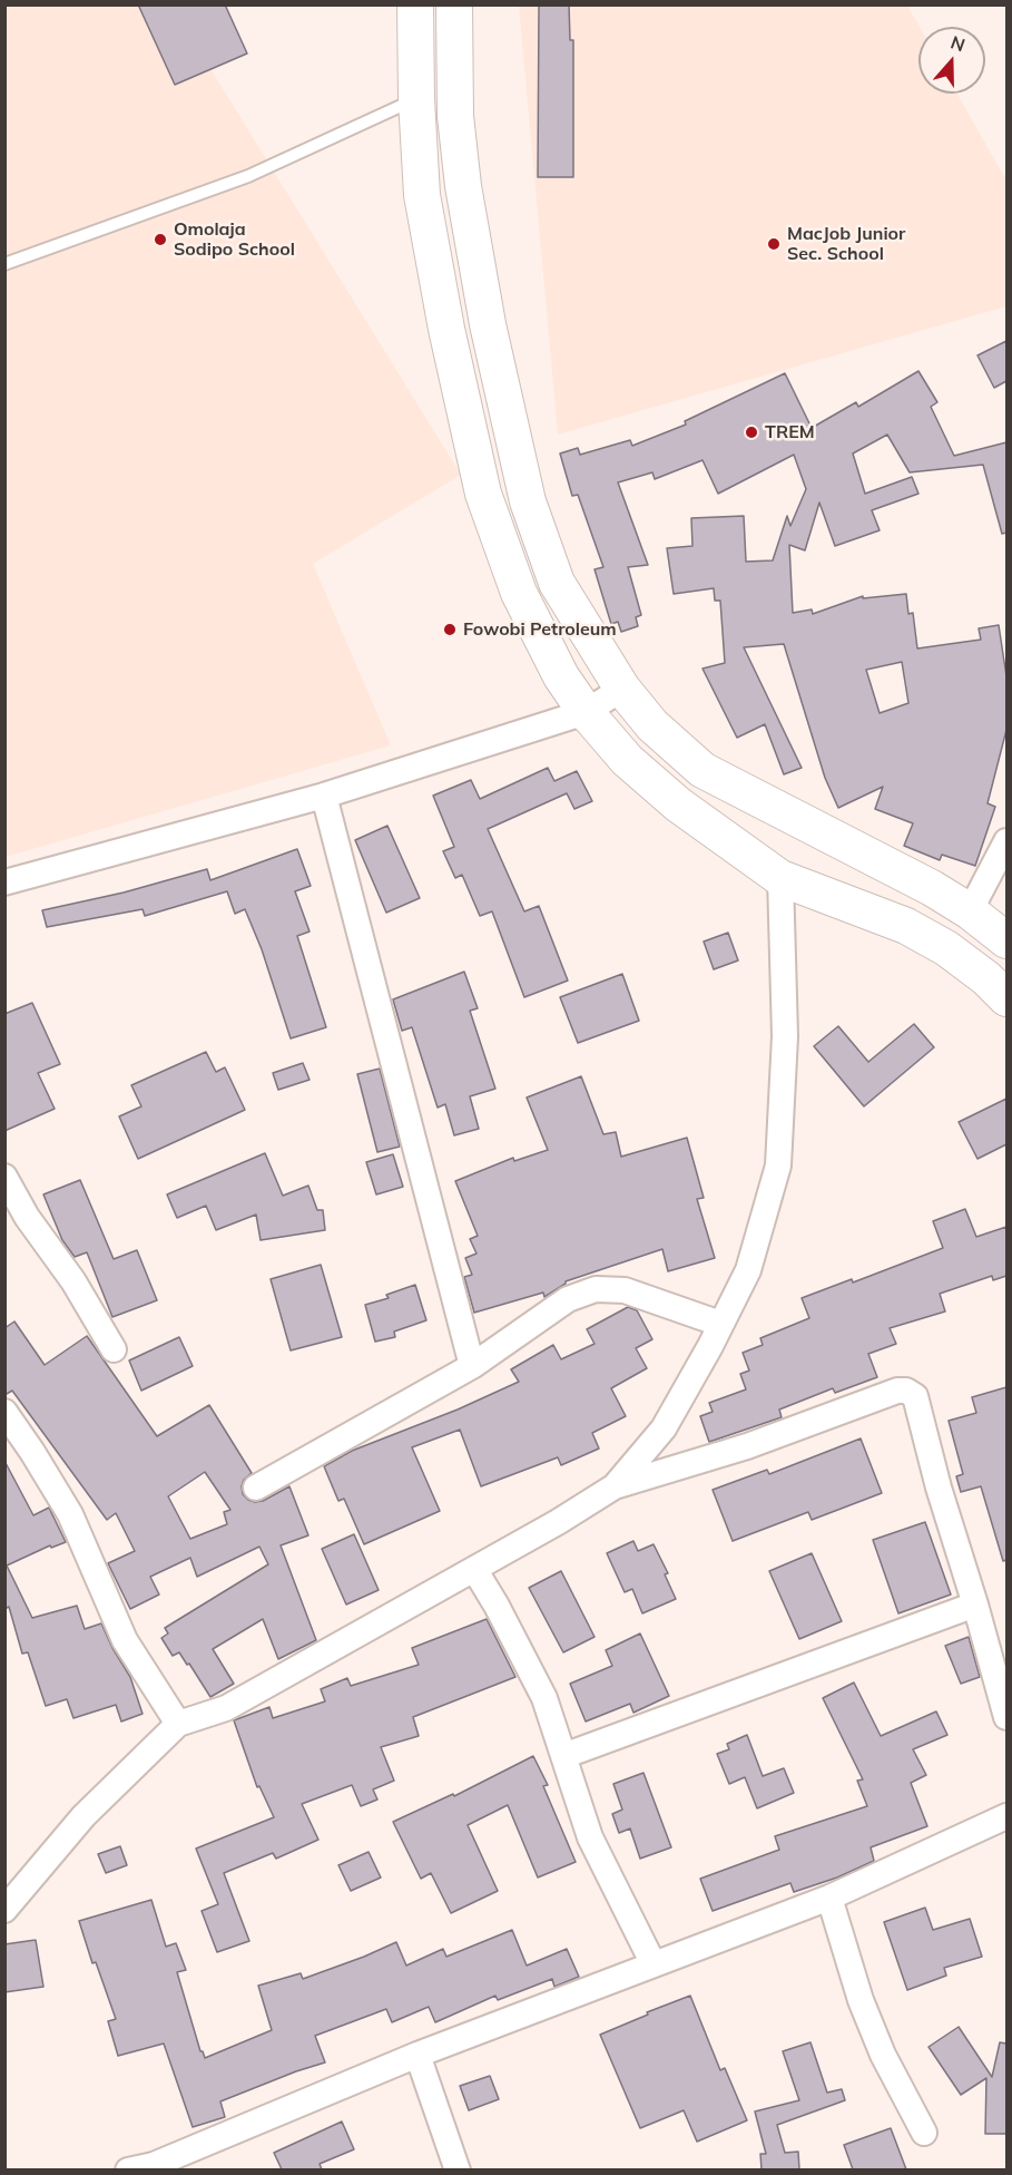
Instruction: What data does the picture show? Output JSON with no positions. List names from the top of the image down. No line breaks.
{"places":["Omolaja Sodipo School","MacJob Junior Sec. School","TREM","Fowobi Petroleum"],"north":"top"}
